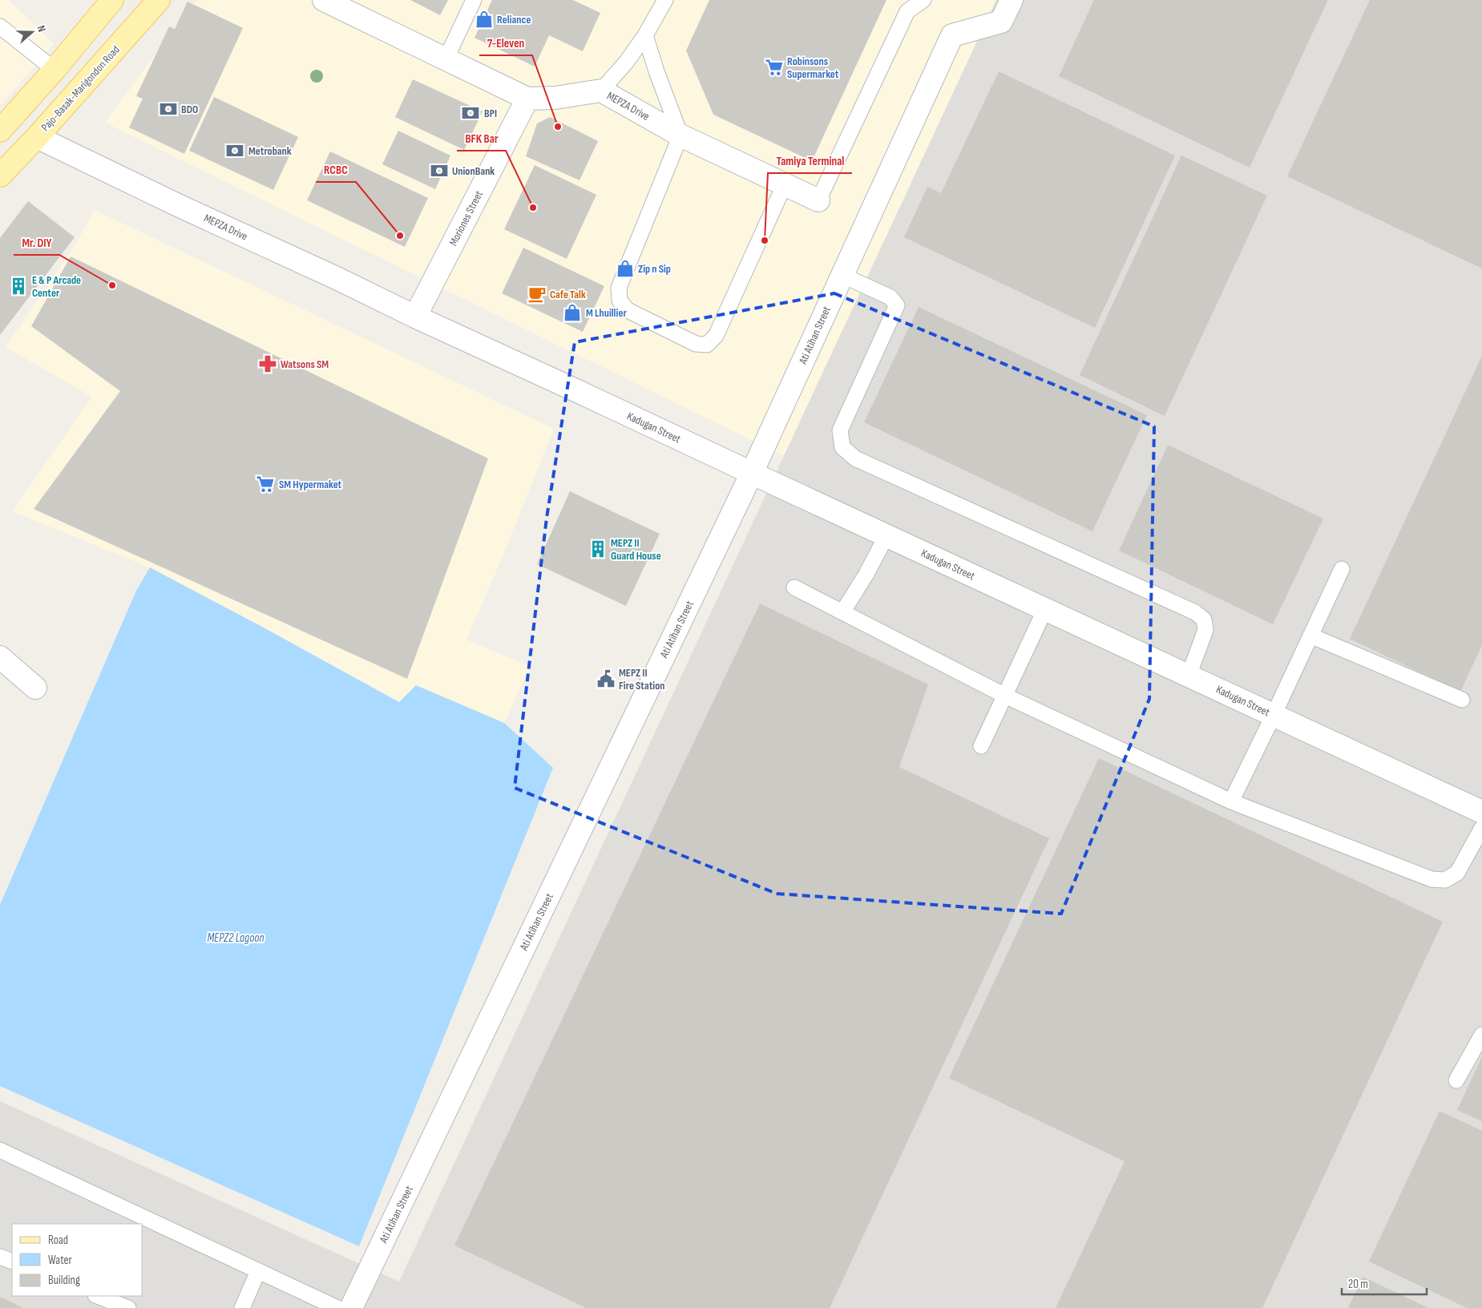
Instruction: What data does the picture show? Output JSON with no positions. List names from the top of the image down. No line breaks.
{"streets":{"main road":["Pajo-Basak-Marigondon Road"],"street":["MEPZA Drive","Moriones Street","Ati Atihan Street","Kadugan Street"]},"crossings":[["Pajo-Basak-Marigondon Road","MEPZA Drive"],["MEPZA Drive","Moriones Street"],["MEPZA Drive","Kadugan Street"],["Moriones Street","Kadugan Street"],["Ati Atihan Street","Kadugan Street"]],"water":["MEPZ2 Lagoon"],"places":{"shop":["Reliance","Zip n Sip","M Lhuillier"],"supermarket":["Robinsons Supermarket","SM Hypermaket"],"bank":["BDO","BPI","Metrobank","UnionBank"],"other":["7-Eleven","BFK Bar","RCBC","Tamiya Terminal","Mr. DIY"],"building":["E & P Arcade Center","MEPZ II Guard House"],"cafe":["Cafe Talk"],"pharmacy":["Watsons SM"],"public building":["MEPZ II Fire Station"]},"legend":["Road","Water","Building"],"scale_bar":"20 m","north":"right"}
